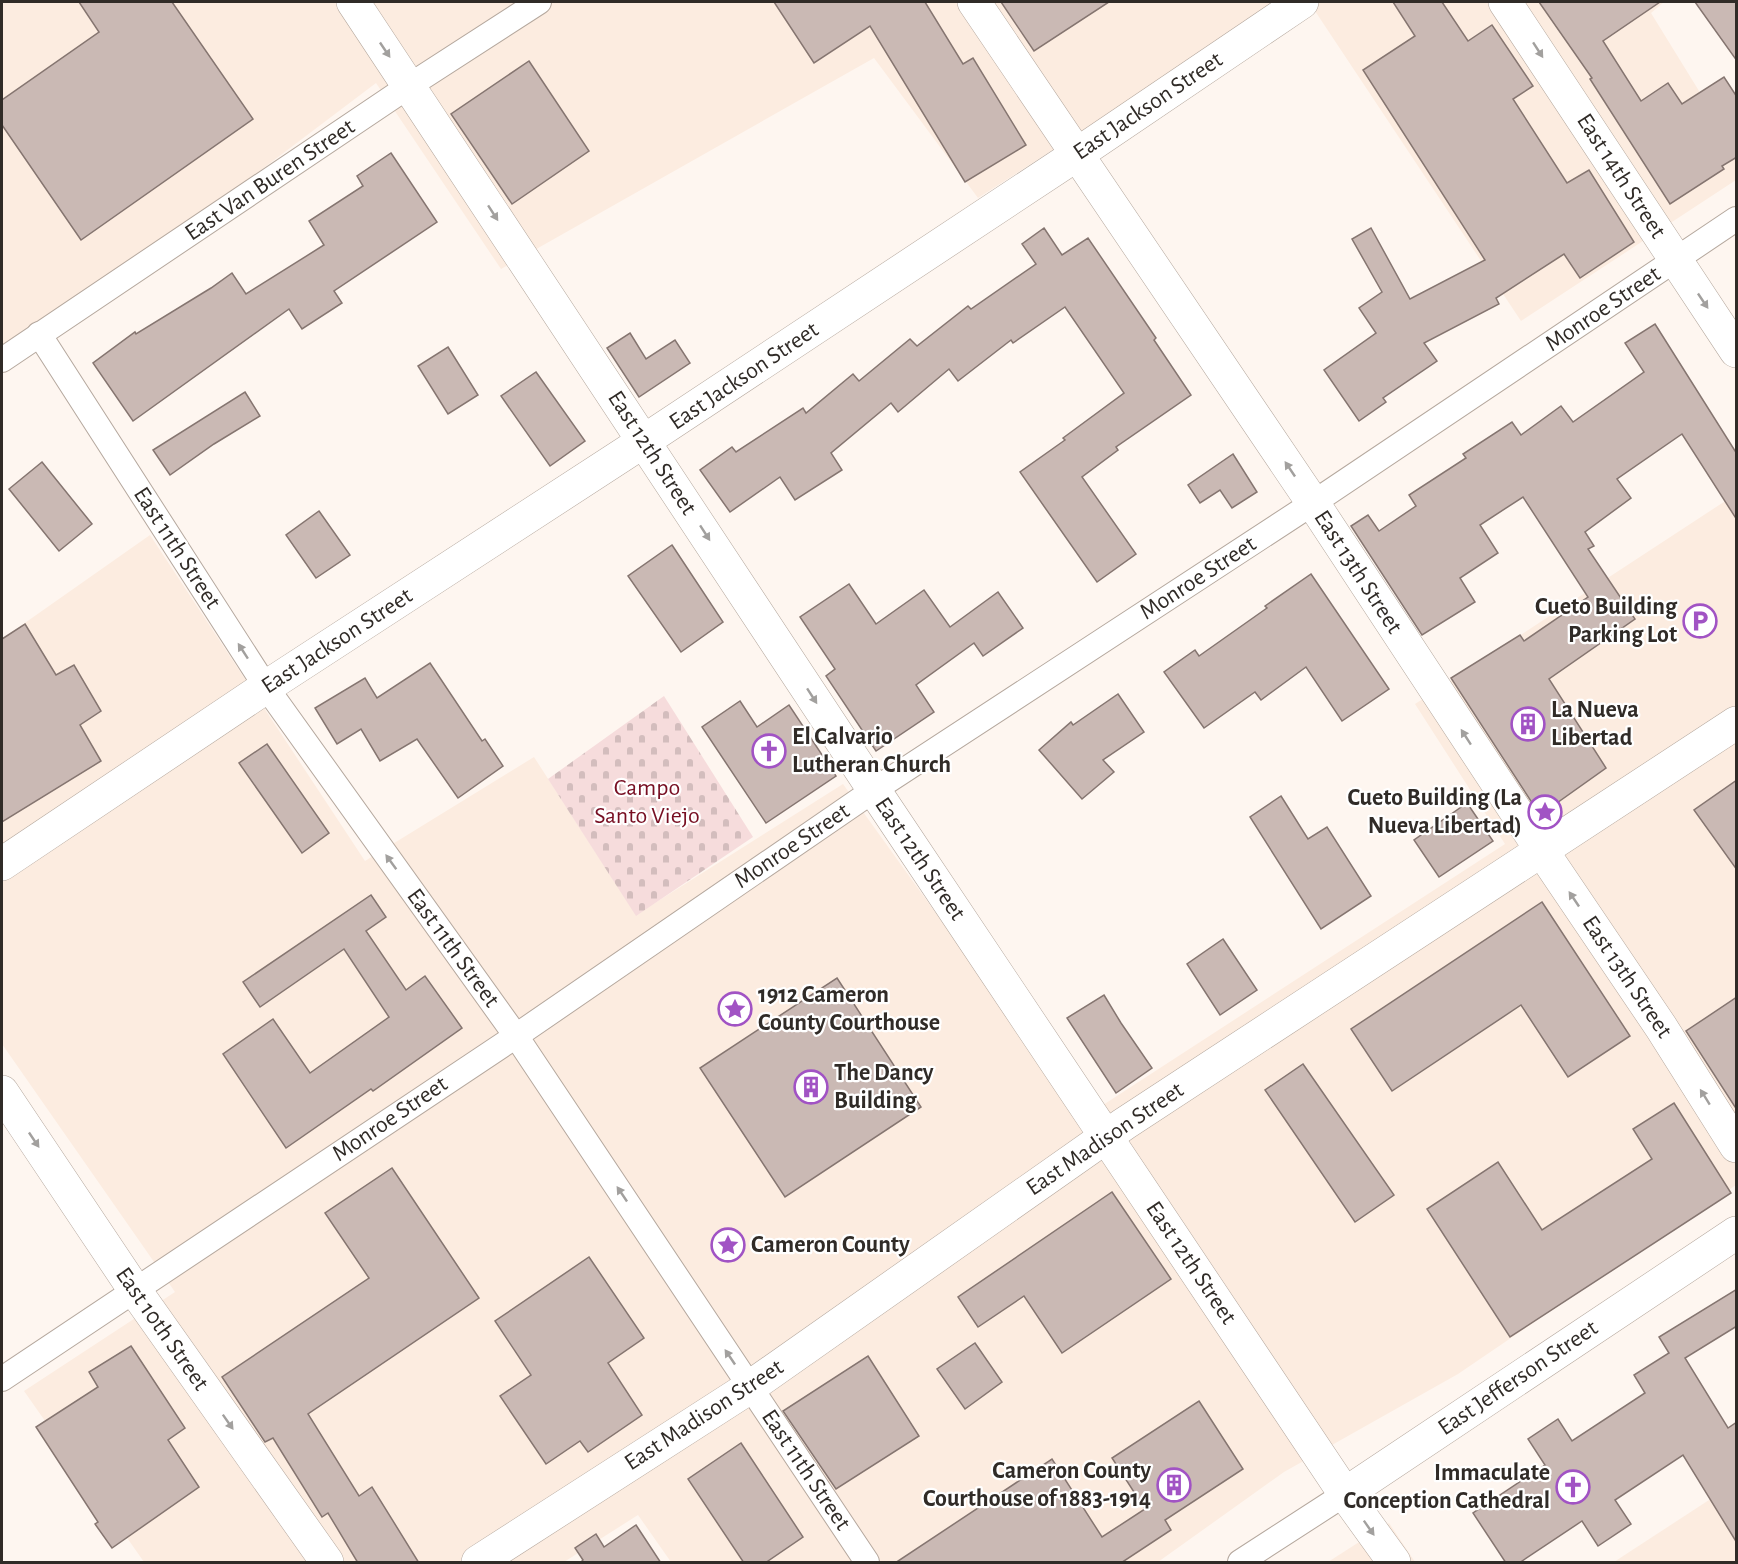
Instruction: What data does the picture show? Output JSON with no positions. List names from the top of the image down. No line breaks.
{"streets":{"main road":["East Jackson Street","East 14th Street","East 12th Street","East 13th Street","East Madison Street","East 10th Street","East Jefferson Street"],"street":["East Van Buren Street","Monroe Street","East 11th Street"]},"crossings":[["East Jackson Street","East 12th Street"],["East Jackson Street","East 11th Street"],["East Jackson Street","East 13th Street"],["East 14th Street","Monroe Street"],["East Van Buren Street","East 12th Street"],["East Van Buren Street","East 11th Street"],["Monroe Street","East 12th Street"],["Monroe Street","East 11th Street"],["Monroe Street","East 13th Street"],["Monroe Street","East 10th Street"],["East 12th Street","East Madison Street"],["East 12th Street","East Jefferson Street"],["East 11th Street","East Madison Street"],["East 13th Street","East Madison Street"]],"one_way":["East 14th Street","East 12th Street","East 11th Street","East 13th Street","East 10th Street"],"parks":["Campo Santo Viejo"],"places":{"parking":["Cueto Building Parking Lot"],"building":["La Nueva Libertad","The Dancy Building","Cameron County Courthouse of 1883-1914"],"church":["El Calvario Lutheran Church","Immaculate Conception Cathedral"],"place":["Cueto Building (La Nueva Libertad)","1912 Cameron County Courthouse","Cameron County"]}}
